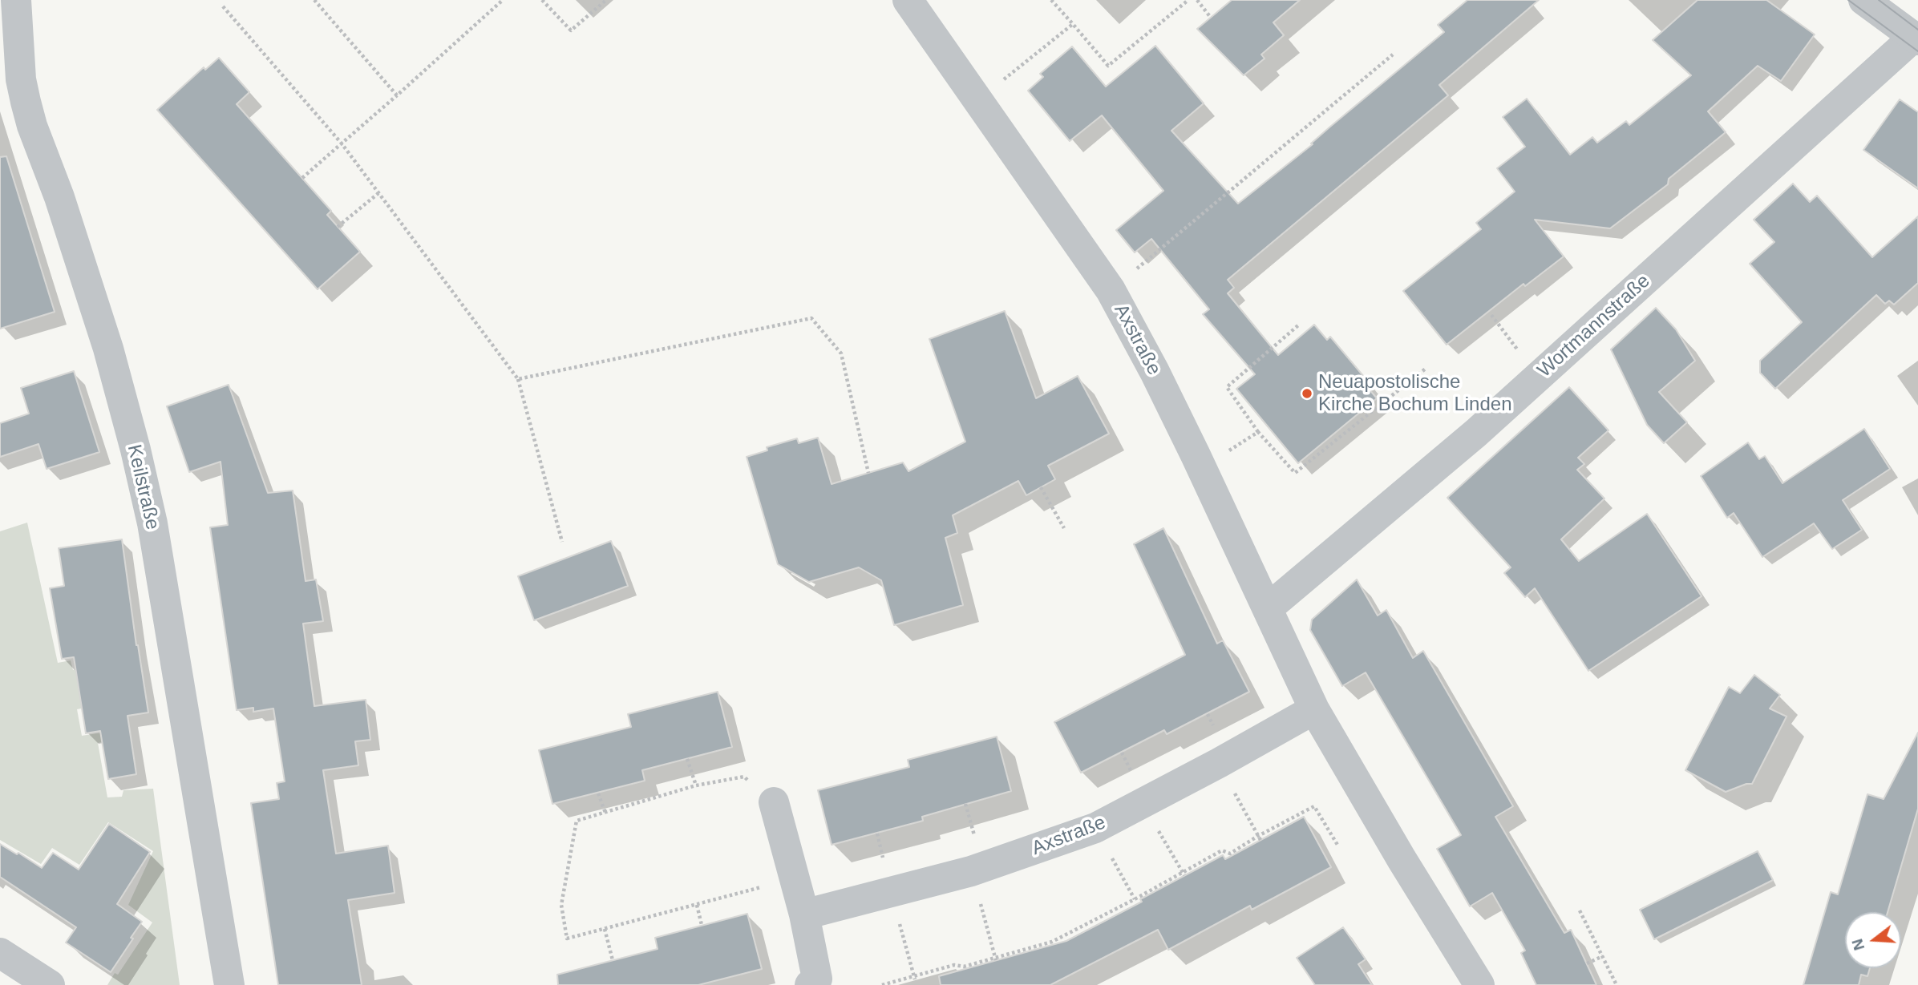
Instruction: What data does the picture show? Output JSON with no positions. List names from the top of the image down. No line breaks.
{"streets":{"street":["Wortmannstraße","Axstraße","Keilstraße"]},"crossings":[["Wortmannstraße","Axstraße"]],"places":["Neuapostolische Kirche Bochum Linden"],"north":"left"}
